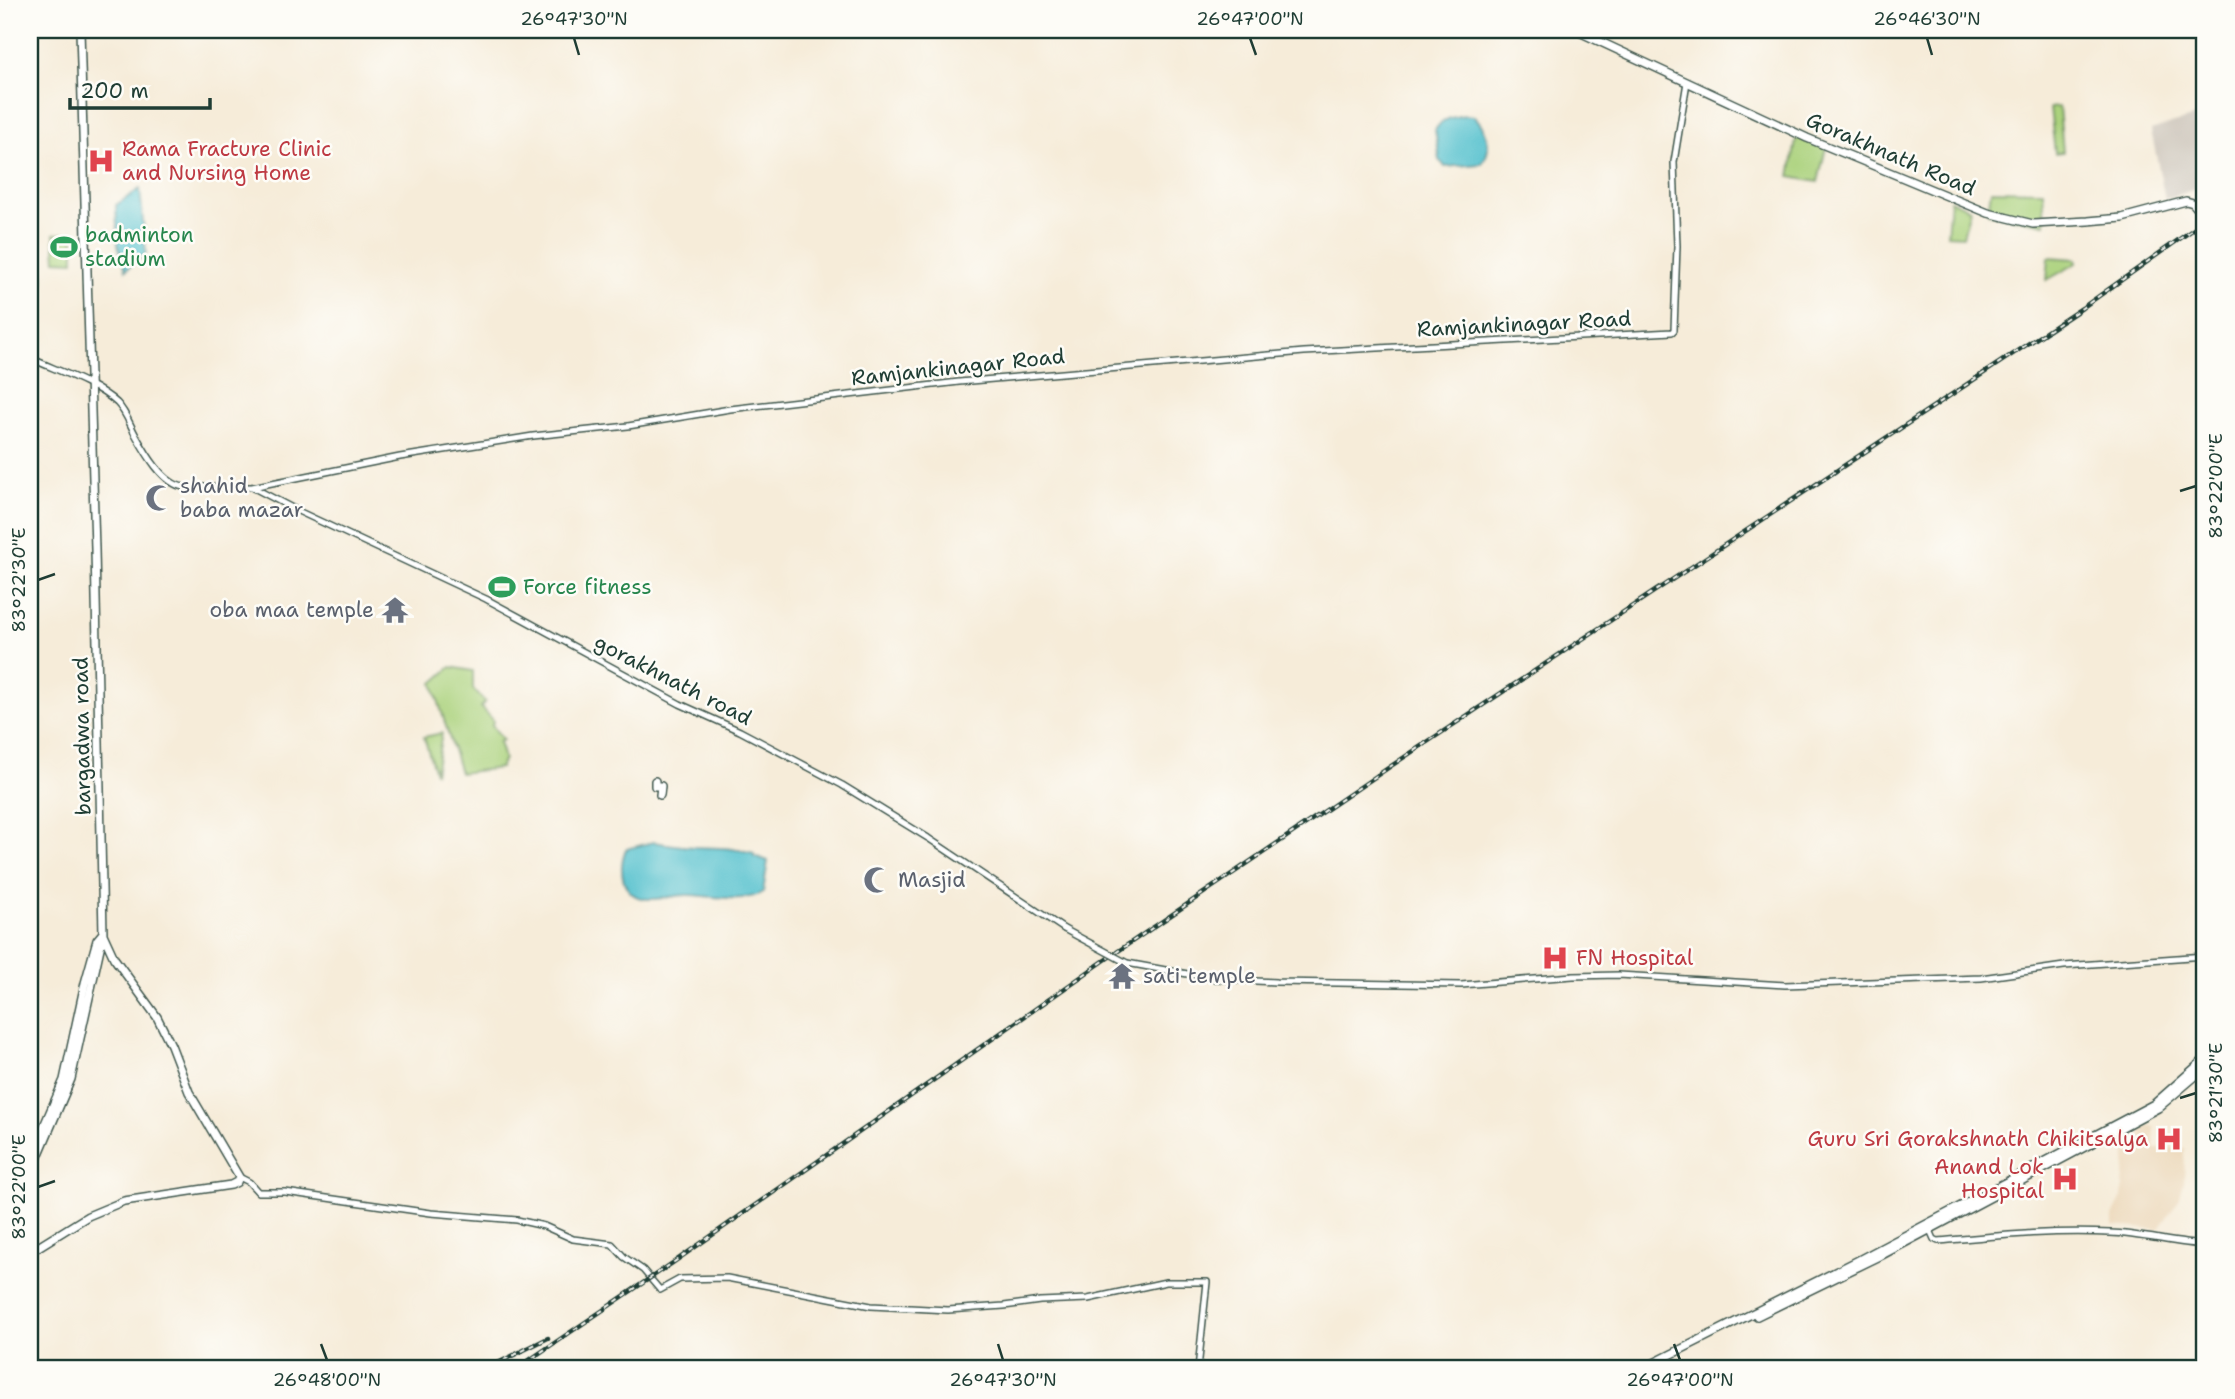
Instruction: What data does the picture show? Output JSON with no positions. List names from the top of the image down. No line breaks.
{"streets":{"main road":["Gorakhnath Road","bargadwa road"],"street":["Ramjankinagar Road","gorakhnath road"]},"crossings":[["Gorakhnath Road","Ramjankinagar Road"],["Ramjankinagar Road","gorakhnath road"],["Ramjankinagar Road","bargadwa road"]],"places":{"hospital":["Rama Fracture Clinic and Nursing Home","FN Hospital","Guru Sri Gorakshnath Chikitsalya","Anand Lok Hospital"],"sports":["badminton stadium","Force fitness"],"mosque":["shahid baba mazar","Masjid"],"temple":["oba maa temple","sati temple"]},"scale_bar":"200 m","coordinates":["26°47'30\"N","26°47'00\"N","26°46'30\"N","83°22'00\"E","83°22'30\"E","83°21'30\"E","26°48'00\"N"]}
